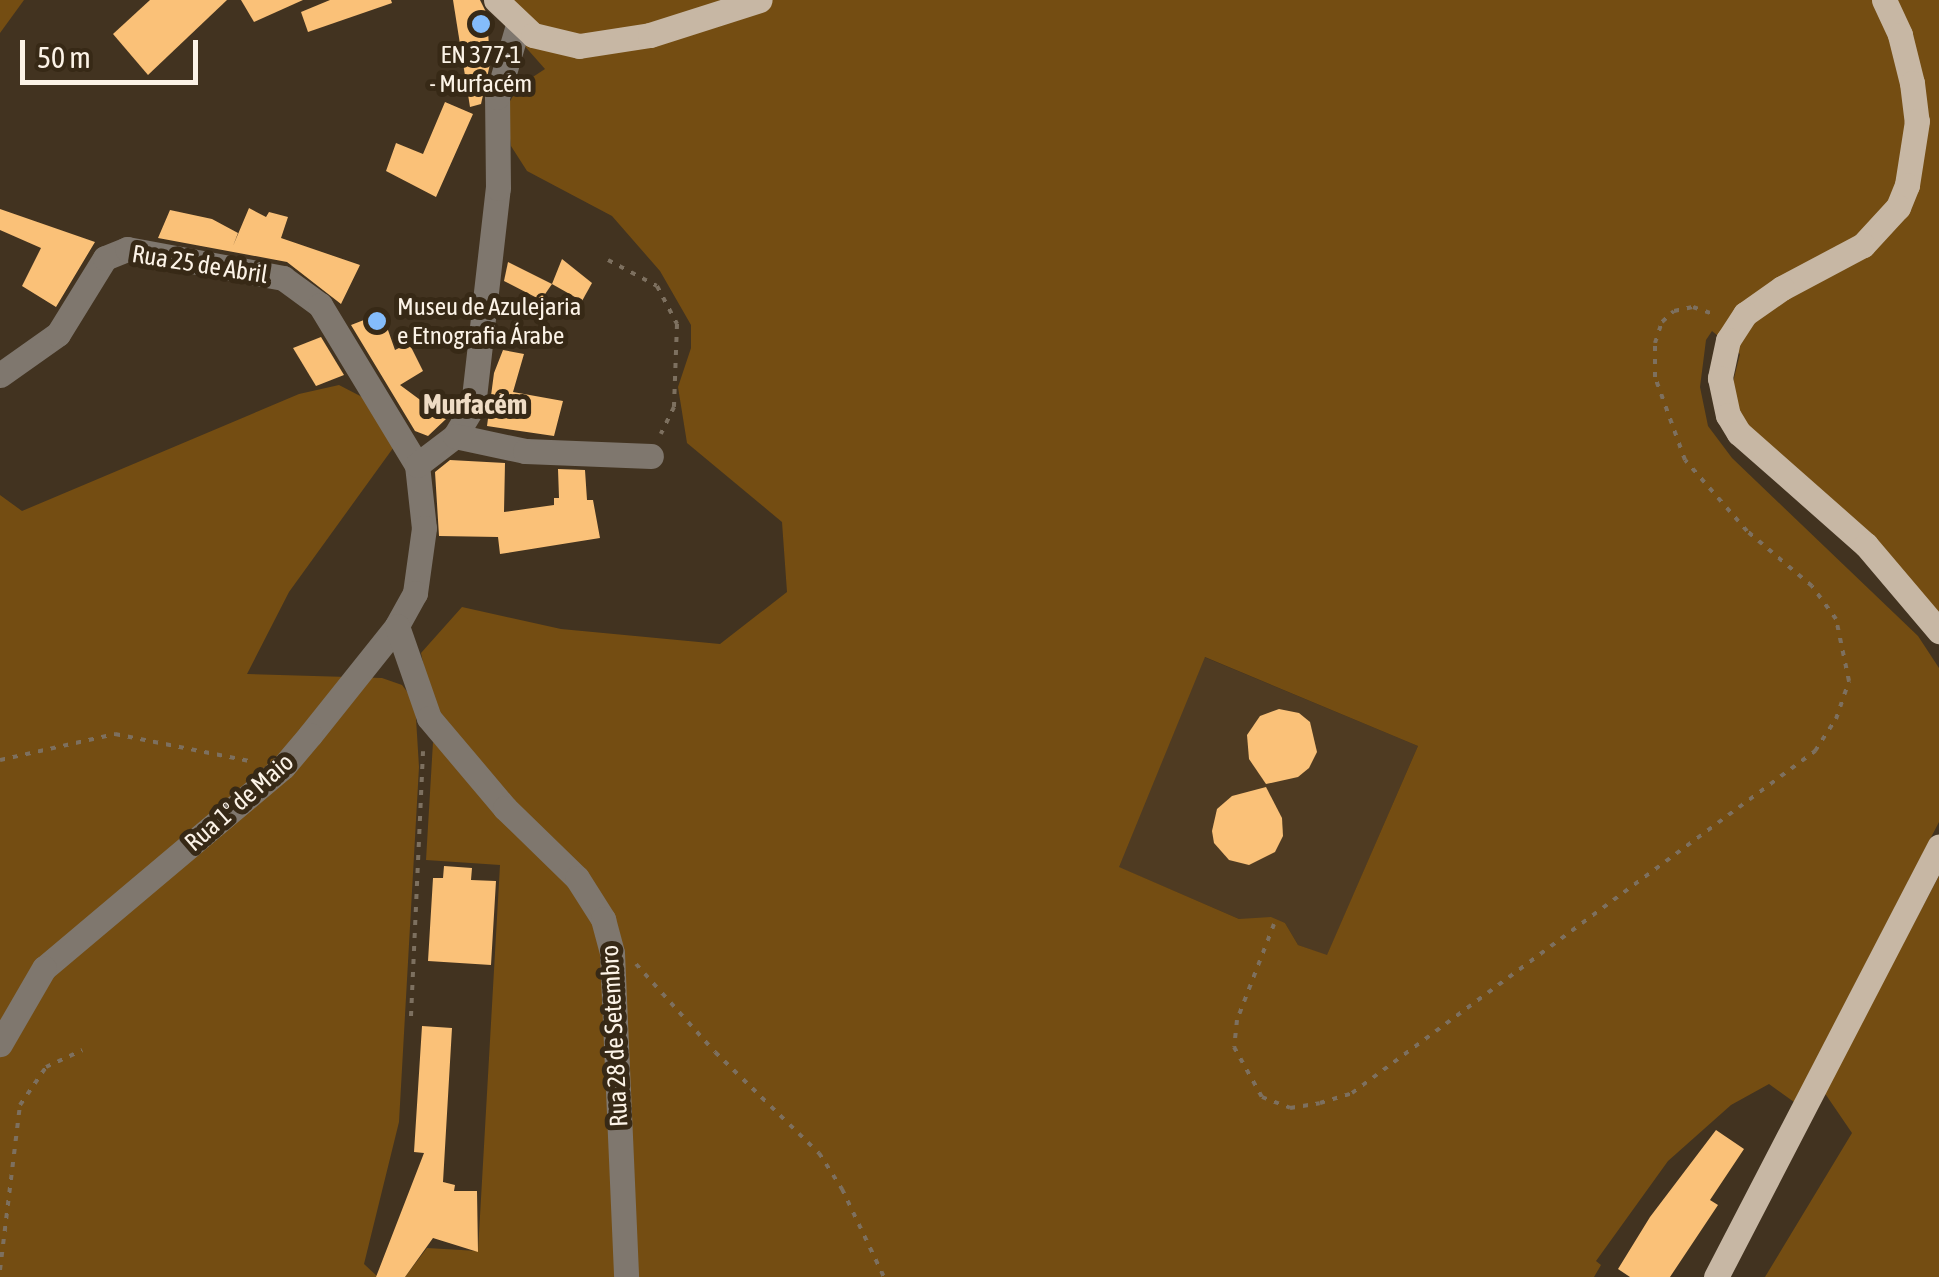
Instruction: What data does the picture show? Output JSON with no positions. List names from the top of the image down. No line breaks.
{"streets":{"street":["Rua 25 de Abril","Rua 1º de Maio","Rua 28 de Setembro"]},"crossings":[["Rua 25 de Abril","Rua 1º de Maio"],["Rua 1º de Maio","Rua 28 de Setembro"]],"districts":["Murfacém"],"places":["EN 377-1 - Murfacém","Museu de Azulejaria e Etnografia Árabe"],"scale_bar":"50 m"}
